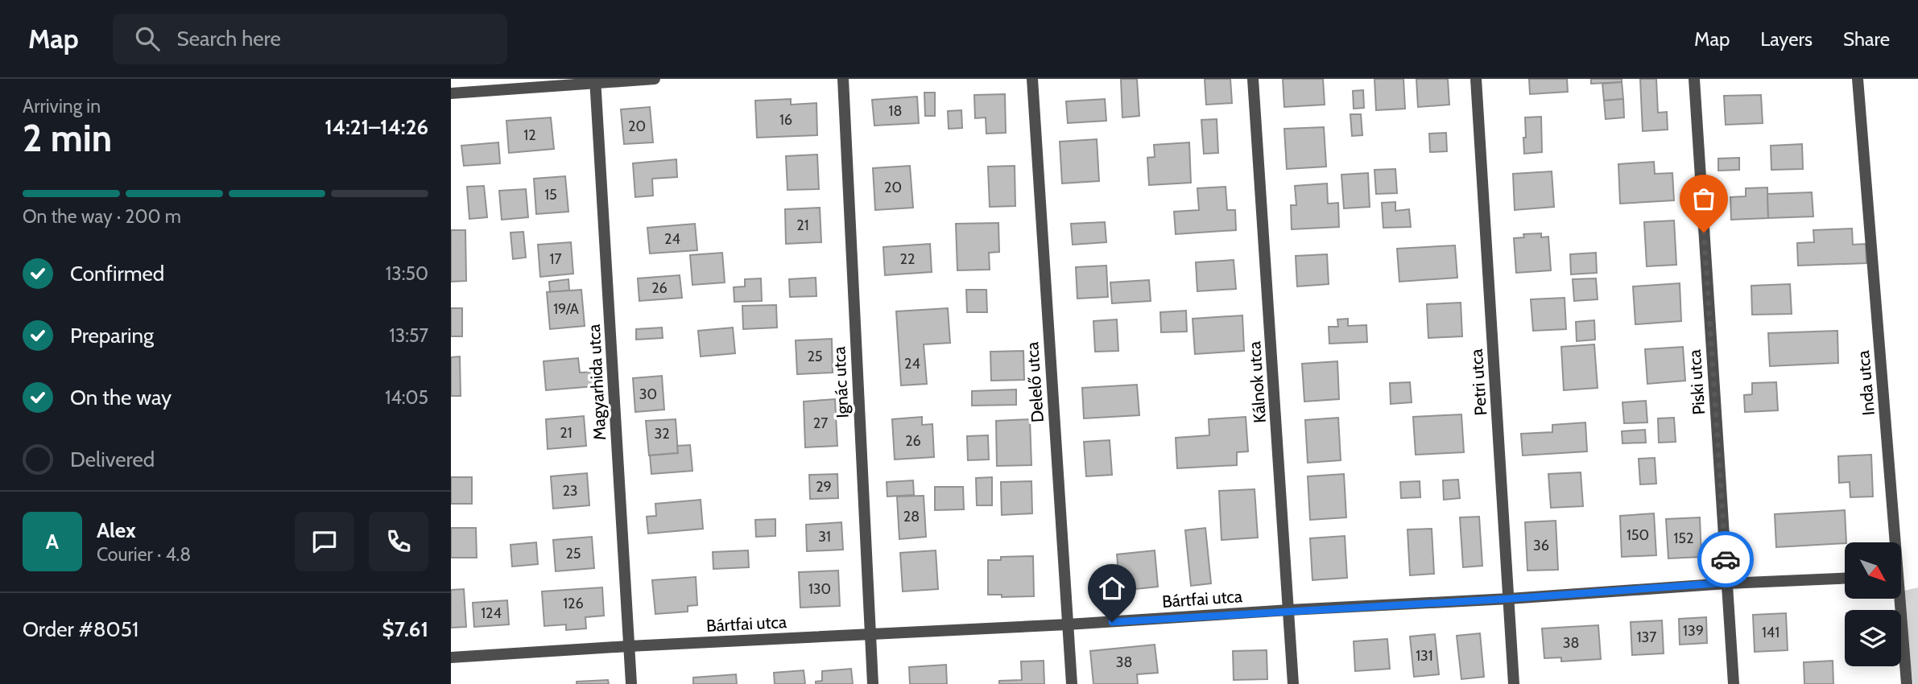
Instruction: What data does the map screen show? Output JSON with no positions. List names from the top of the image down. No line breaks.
{"streets":{"street":["Magyarhida utca","Ignác utca","Delelő utca","Kálnok utca","Petri utca","Piski utca","Inda utca","Bártfai utca"]},"crossings":[["Magyarhida utca","Bártfai utca"],["Ignác utca","Bártfai utca"],["Delelő utca","Bártfai utca"],["Kálnok utca","Bártfai utca"],["Petri utca","Bártfai utca"],["Piski utca","Bártfai utca"]],"house_numbers":["18","16","20","12","20","15","21","24","17","22","26","19/A","25","24","30","27","21","32","26","29","23","28","150","31","152","36","25","130","126","124","139","141","137","38","131","38"],"north":"bottom right","page":{"header":"Map","search":"Search here","nav":["Map","Layers","Share"],"heading":["2 min","Arriving in","14:21–14:26"],"panel":["Alex","Courier · 4.8","Order #8051","$7.61"],"bar":"On the way · 200 m","list":[["Confirmed","13:50"],["Preparing","13:57"],["On the way","14:05"],"Delivered"],"round":"A"}}
